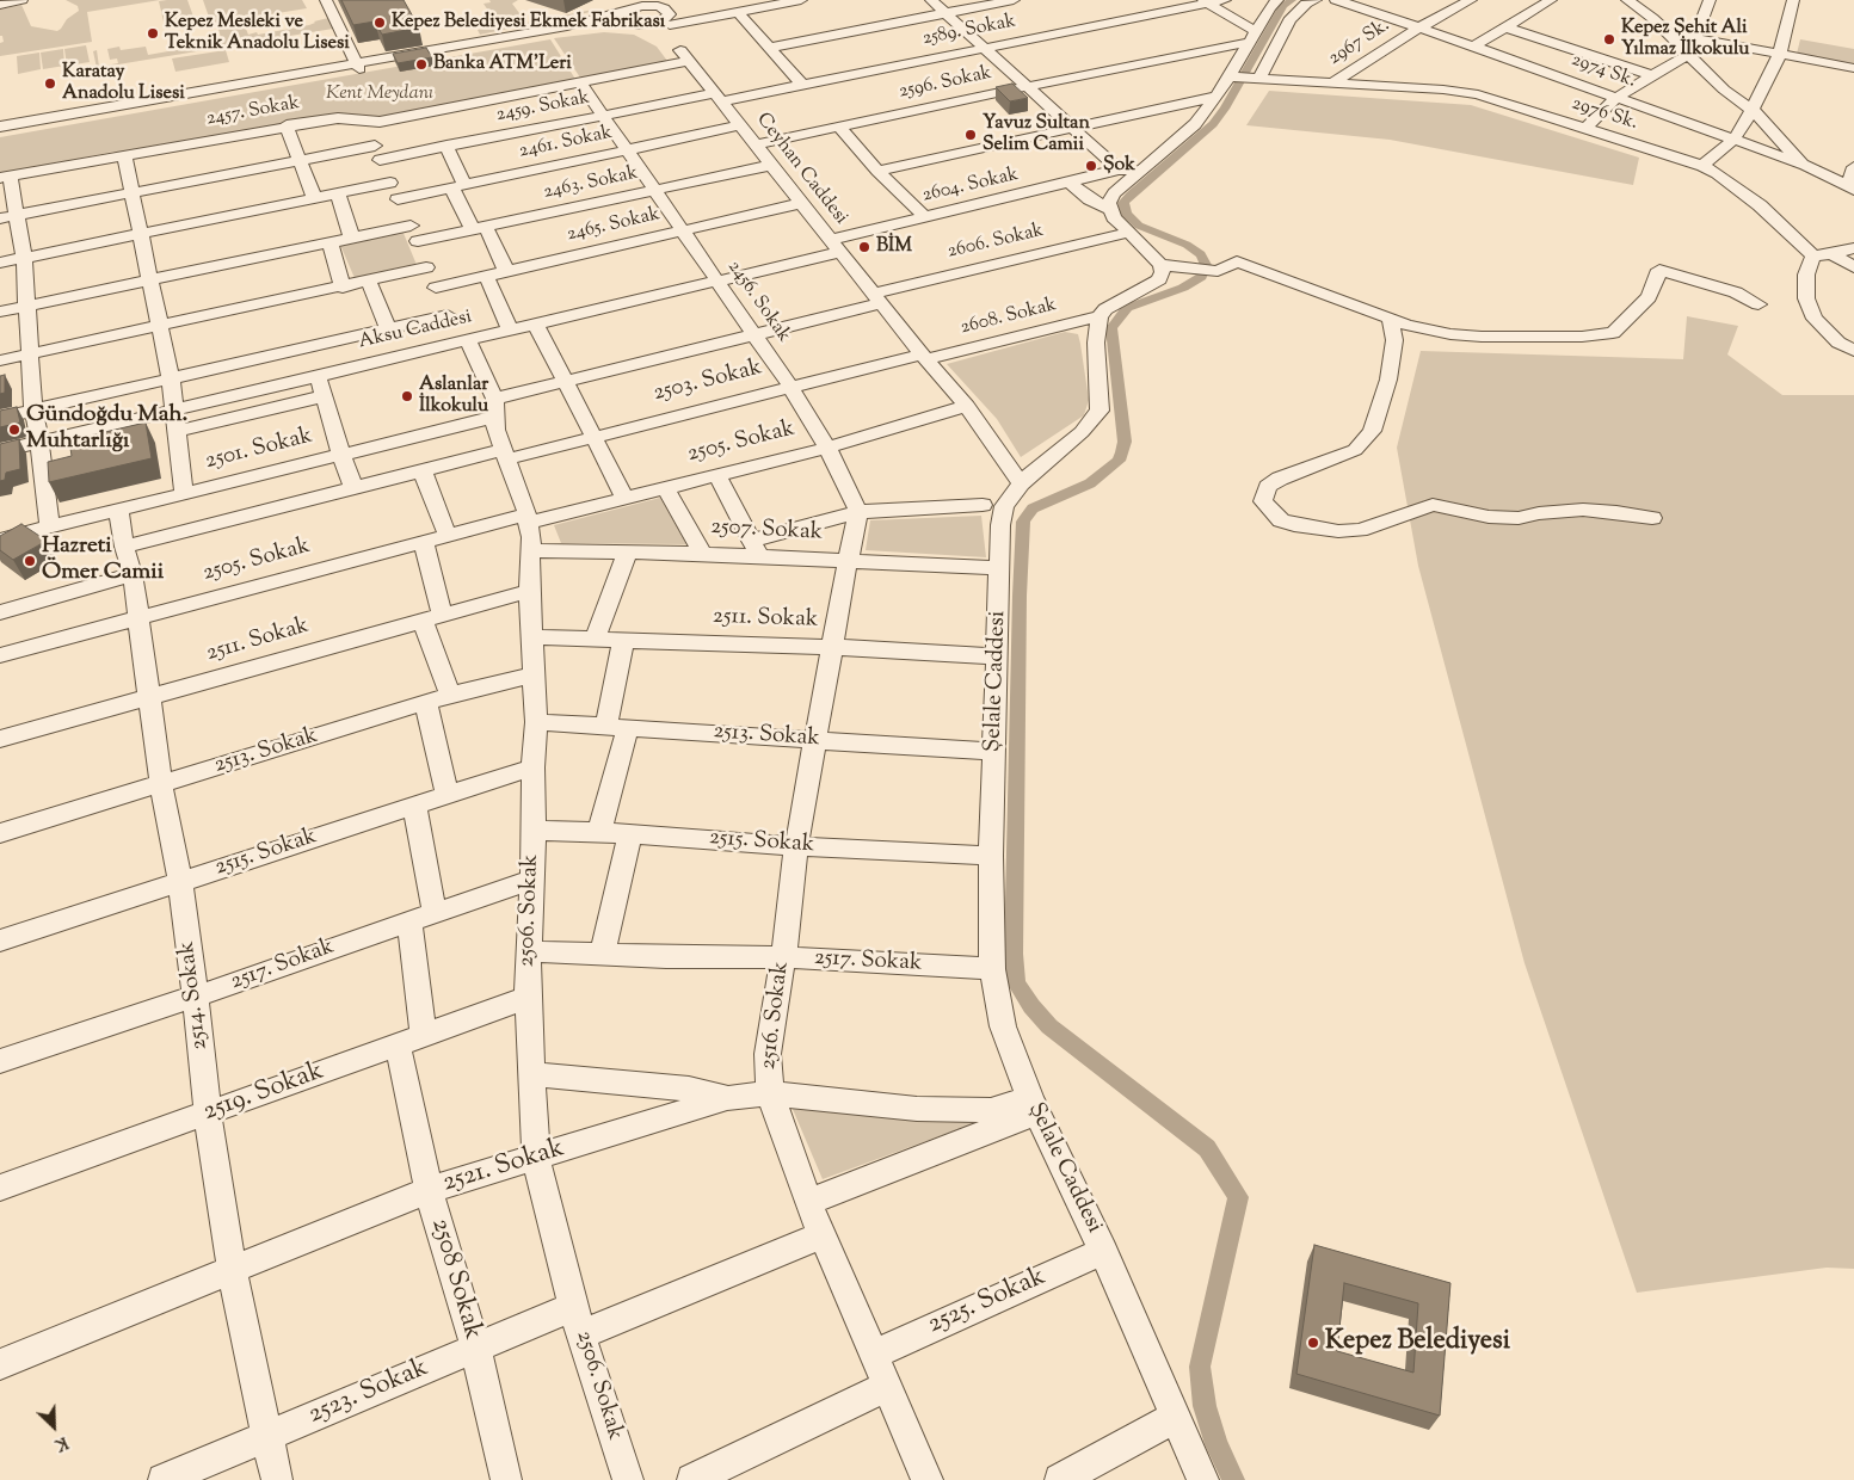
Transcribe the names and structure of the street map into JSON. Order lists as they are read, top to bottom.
{
  "streets": {
    "street": [
      "2589. Sokak",
      "2967 Sk.",
      "2974 Sk.",
      "2596. Sokak",
      "2459. Sokak",
      "2457. Sokak",
      "2976 Sk.",
      "2461. Sokak",
      "Ceyhan Caddesi",
      "2463. Sokak",
      "2604. Sokak",
      "2465. Sokak",
      "2606. Sokak",
      "2456. Sokak",
      "2608. Sokak",
      "Aksu Caddesi",
      "2503. Sokak",
      "2505. Sokak",
      "2501. Sokak",
      "2507. Sokak",
      "2511. Sokak",
      "Şelale Caddesi",
      "2513. Sokak",
      "2515. Sokak",
      "2506. Sokak",
      "2517. Sokak",
      "2514. Sokak",
      "2516. Sokak",
      "2519. Sokak",
      "2521. Sokak",
      "2508 Sokak",
      "2525. Sokak",
      "2523. Sokak"
    ]
  },
  "crossings": [
    ["2589. Sokak", "2459. Sokak"],
    ["2589. Sokak", "Ceyhan Caddesi"],
    ["2967 Sk.", "2974 Sk."],
    ["2967 Sk.", "2976 Sk."],
    ["2596. Sokak", "Ceyhan Caddesi"],
    ["2459. Sokak", "Ceyhan Caddesi"],
    ["2459. Sokak", "2456. Sokak"],
    ["2459. Sokak", "2506. Sokak"],
    ["2457. Sokak", "Ceyhan Caddesi"],
    ["2457. Sokak", "2456. Sokak"],
    ["2457. Sokak", "2506. Sokak"],
    ["2461. Sokak", "Ceyhan Caddesi"],
    ["2461. Sokak", "2456. Sokak"],
    ["2461. Sokak", "2506. Sokak"],
    ["Ceyhan Caddesi", "2463. Sokak"],
    ["Ceyhan Caddesi", "2604. Sokak"],
    ["Ceyhan Caddesi", "2465. Sokak"],
    ["Ceyhan Caddesi", "2606. Sokak"],
    ["Ceyhan Caddesi", "2608. Sokak"],
    ["Ceyhan Caddesi", "Aksu Caddesi"],
    ["Ceyhan Caddesi", "2503. Sokak"],
    ["Ceyhan Caddesi", "2505. Sokak"],
    ["Ceyhan Caddesi", "Şelale Caddesi"],
    ["2463. Sokak", "2456. Sokak"],
    ["2463. Sokak", "2506. Sokak"],
    ["2604. Sokak", "Aksu Caddesi"],
    ["2465. Sokak", "2456. Sokak"],
    ["2465. Sokak", "2506. Sokak"],
    ["2606. Sokak", "2456. Sokak"],
    ["2606. Sokak", "2501. Sokak"],
    ["2456. Sokak", "Aksu Caddesi"],
    ["2456. Sokak", "2503. Sokak"],
    ["2456. Sokak", "2505. Sokak"],
    ["2456. Sokak", "2501. Sokak"],
    ["2608. Sokak", "2503. Sokak"],
    ["2608. Sokak", "Şelale Caddesi"],
    ["Aksu Caddesi", "2506. Sokak"],
    ["2503. Sokak", "2506. Sokak"],
    ["2503. Sokak", "2514. Sokak"],
    ["2505. Sokak", "2506. Sokak"],
    ["2505. Sokak", "2514. Sokak"],
    ["2501. Sokak", "2506. Sokak"],
    ["2501. Sokak", "2514. Sokak"],
    ["2507. Sokak", "Şelale Caddesi"],
    ["2507. Sokak", "2506. Sokak"],
    ["2507. Sokak", "2516. Sokak"],
    ["2511. Sokak", "Şelale Caddesi"],
    ["2511. Sokak", "2506. Sokak"],
    ["2511. Sokak", "2514. Sokak"],
    ["2511. Sokak", "2516. Sokak"],
    ["Şelale Caddesi", "2513. Sokak"],
    ["Şelale Caddesi", "2515. Sokak"],
    ["Şelale Caddesi", "2517. Sokak"],
    ["Şelale Caddesi", "2521. Sokak"],
    ["Şelale Caddesi", "2525. Sokak"],
    ["2513. Sokak", "2506. Sokak"],
    ["2513. Sokak", "2514. Sokak"],
    ["2513. Sokak", "2516. Sokak"],
    ["2515. Sokak", "2506. Sokak"],
    ["2515. Sokak", "2514. Sokak"],
    ["2515. Sokak", "2516. Sokak"],
    ["2506. Sokak", "2517. Sokak"],
    ["2506. Sokak", "2519. Sokak"],
    ["2506. Sokak", "2521. Sokak"],
    ["2506. Sokak", "2523. Sokak"],
    ["2517. Sokak", "2514. Sokak"],
    ["2517. Sokak", "2516. Sokak"],
    ["2517. Sokak", "2508 Sokak"],
    ["2514. Sokak", "2519. Sokak"],
    ["2514. Sokak", "2521. Sokak"],
    ["2514. Sokak", "2523. Sokak"],
    ["2516. Sokak", "2521. Sokak"],
    ["2516. Sokak", "2525. Sokak"],
    ["2516. Sokak", "2523. Sokak"],
    ["2519. Sokak", "2508 Sokak"],
    ["2521. Sokak", "2508 Sokak"],
    ["2508 Sokak", "2523. Sokak"]
  ],
  "parks": ["Kent Meydanı"],
  "places": [
    "Kepez Belediyesi Ekmek Fabrikası",
    "Kepez Mesleki ve Teknik Anadolu Lisesi",
    "Kepez Şehit Ali Yılmaz İlkokulu",
    "Banka ATM'Leri",
    "Karatay Anadolu Lisesi",
    "Yavuz Sultan Selim Camii",
    "Şok",
    "BİM",
    "Aslanlar İlkokulu",
    "Gündoğdu Mah. Muhtarlığı",
    "Hazreti Ömer Camii",
    "Kepez Belediyesi"
  ],
  "north": "bottom right"
}
